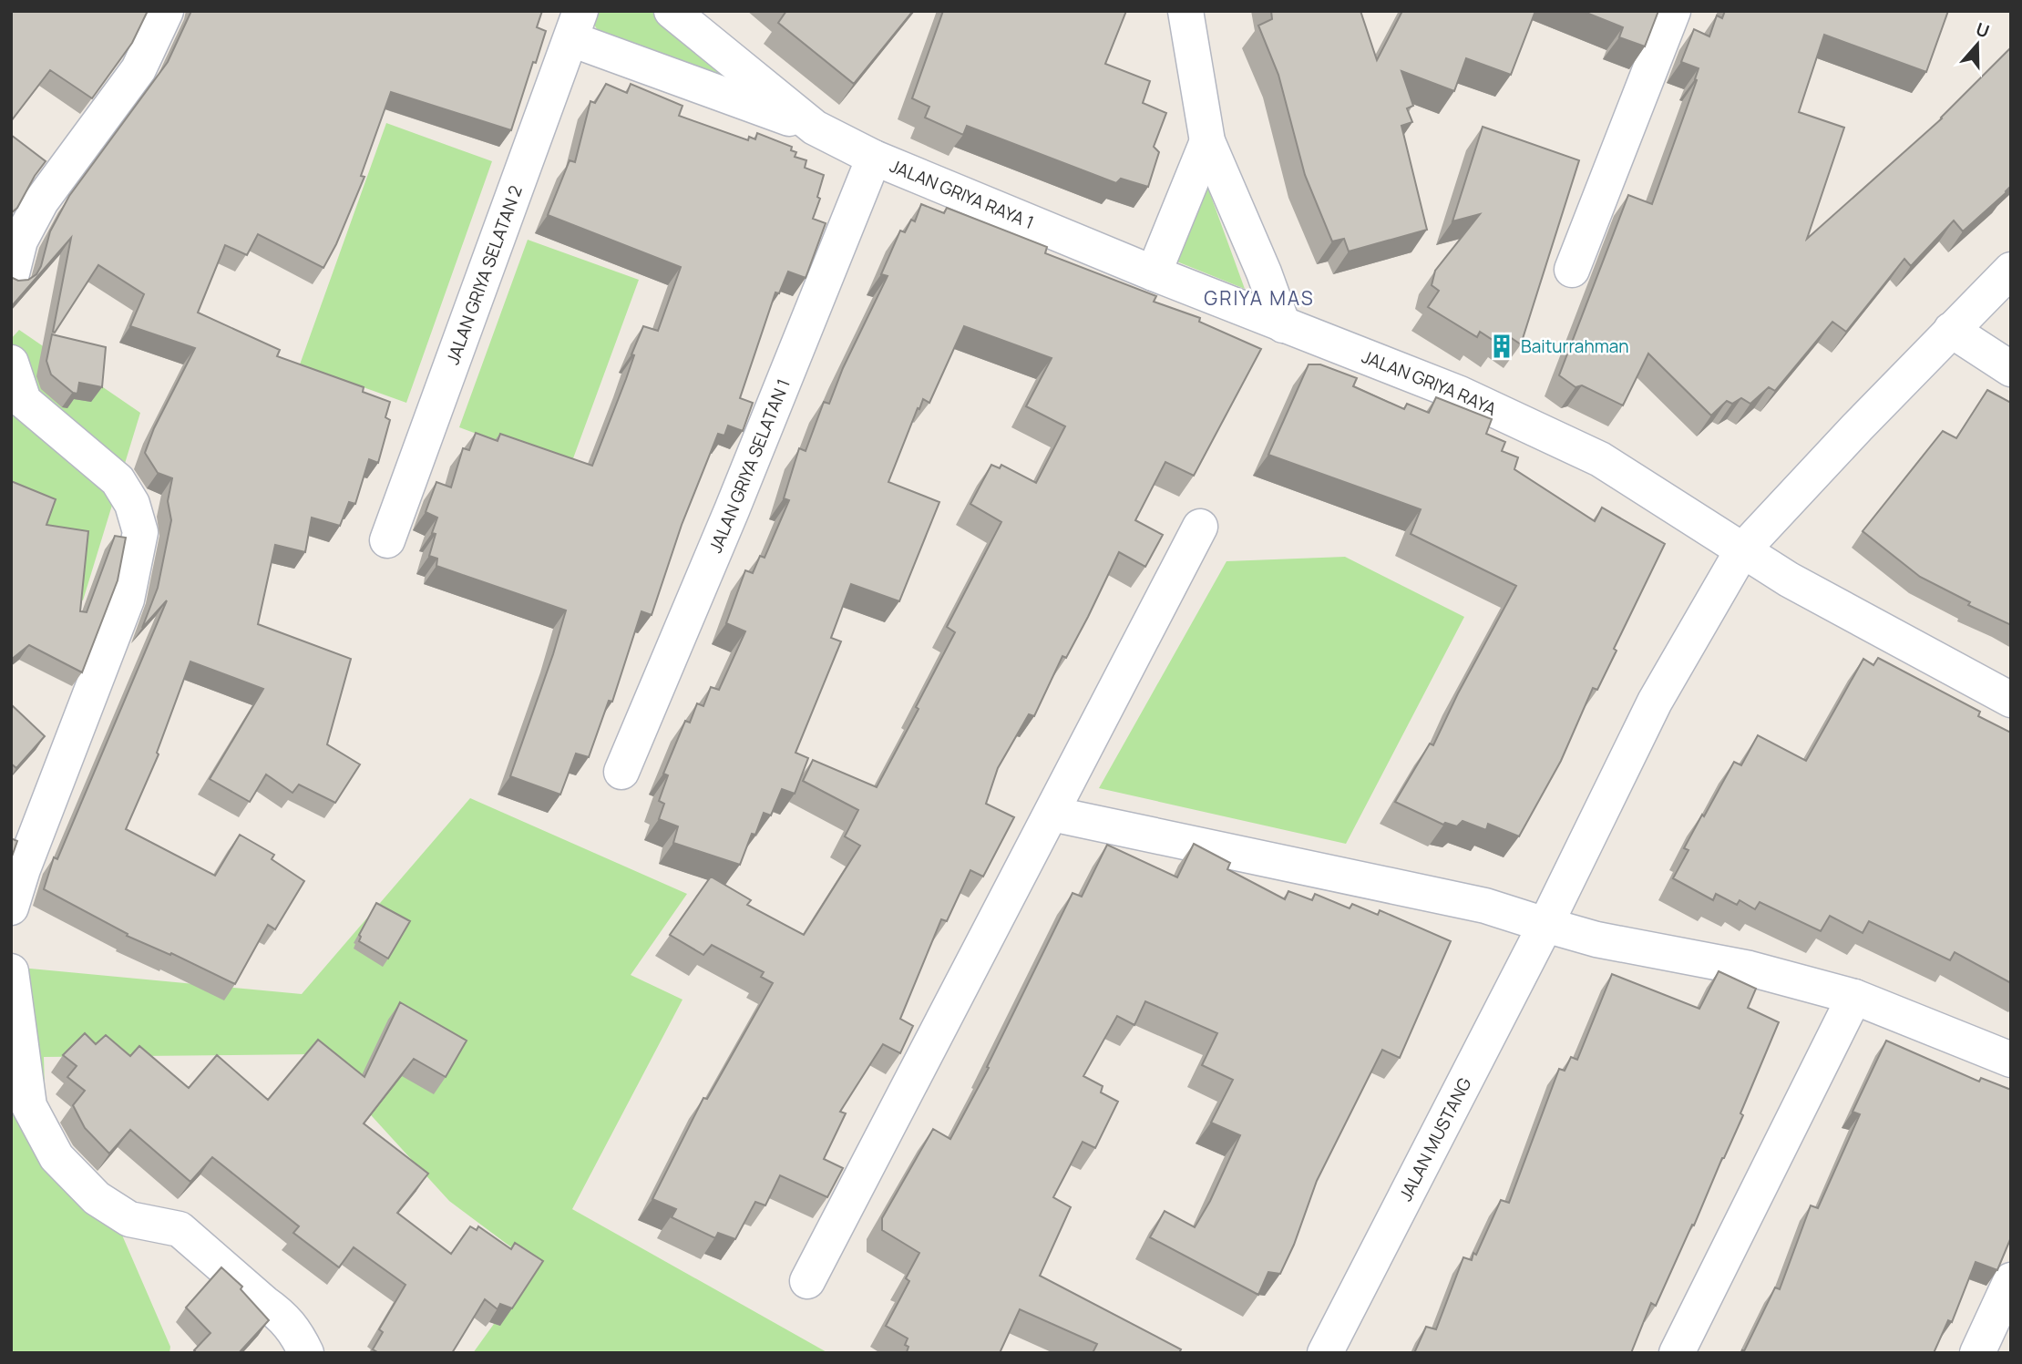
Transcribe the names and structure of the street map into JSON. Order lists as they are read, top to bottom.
{
  "streets": {
    "street": [
      "JALAN GRIYA RAYA 1",
      "JALAN GRIYA SELATAN 2",
      "JALAN GRIYA RAYA",
      "JALAN GRIYA SELATAN 1",
      "JALAN MUSTANG"
    ]
  },
  "crossings": [
    ["JALAN GRIYA RAYA 1", "JALAN GRIYA RAYA"],
    ["JALAN GRIYA RAYA 1", "JALAN GRIYA SELATAN 1"],
    ["JALAN GRIYA RAYA", "JALAN MUSTANG"]
  ],
  "districts": ["GRIYA MAS"],
  "places": {
    "building": ["Baiturrahman"]
  },
  "north": "top"
}
